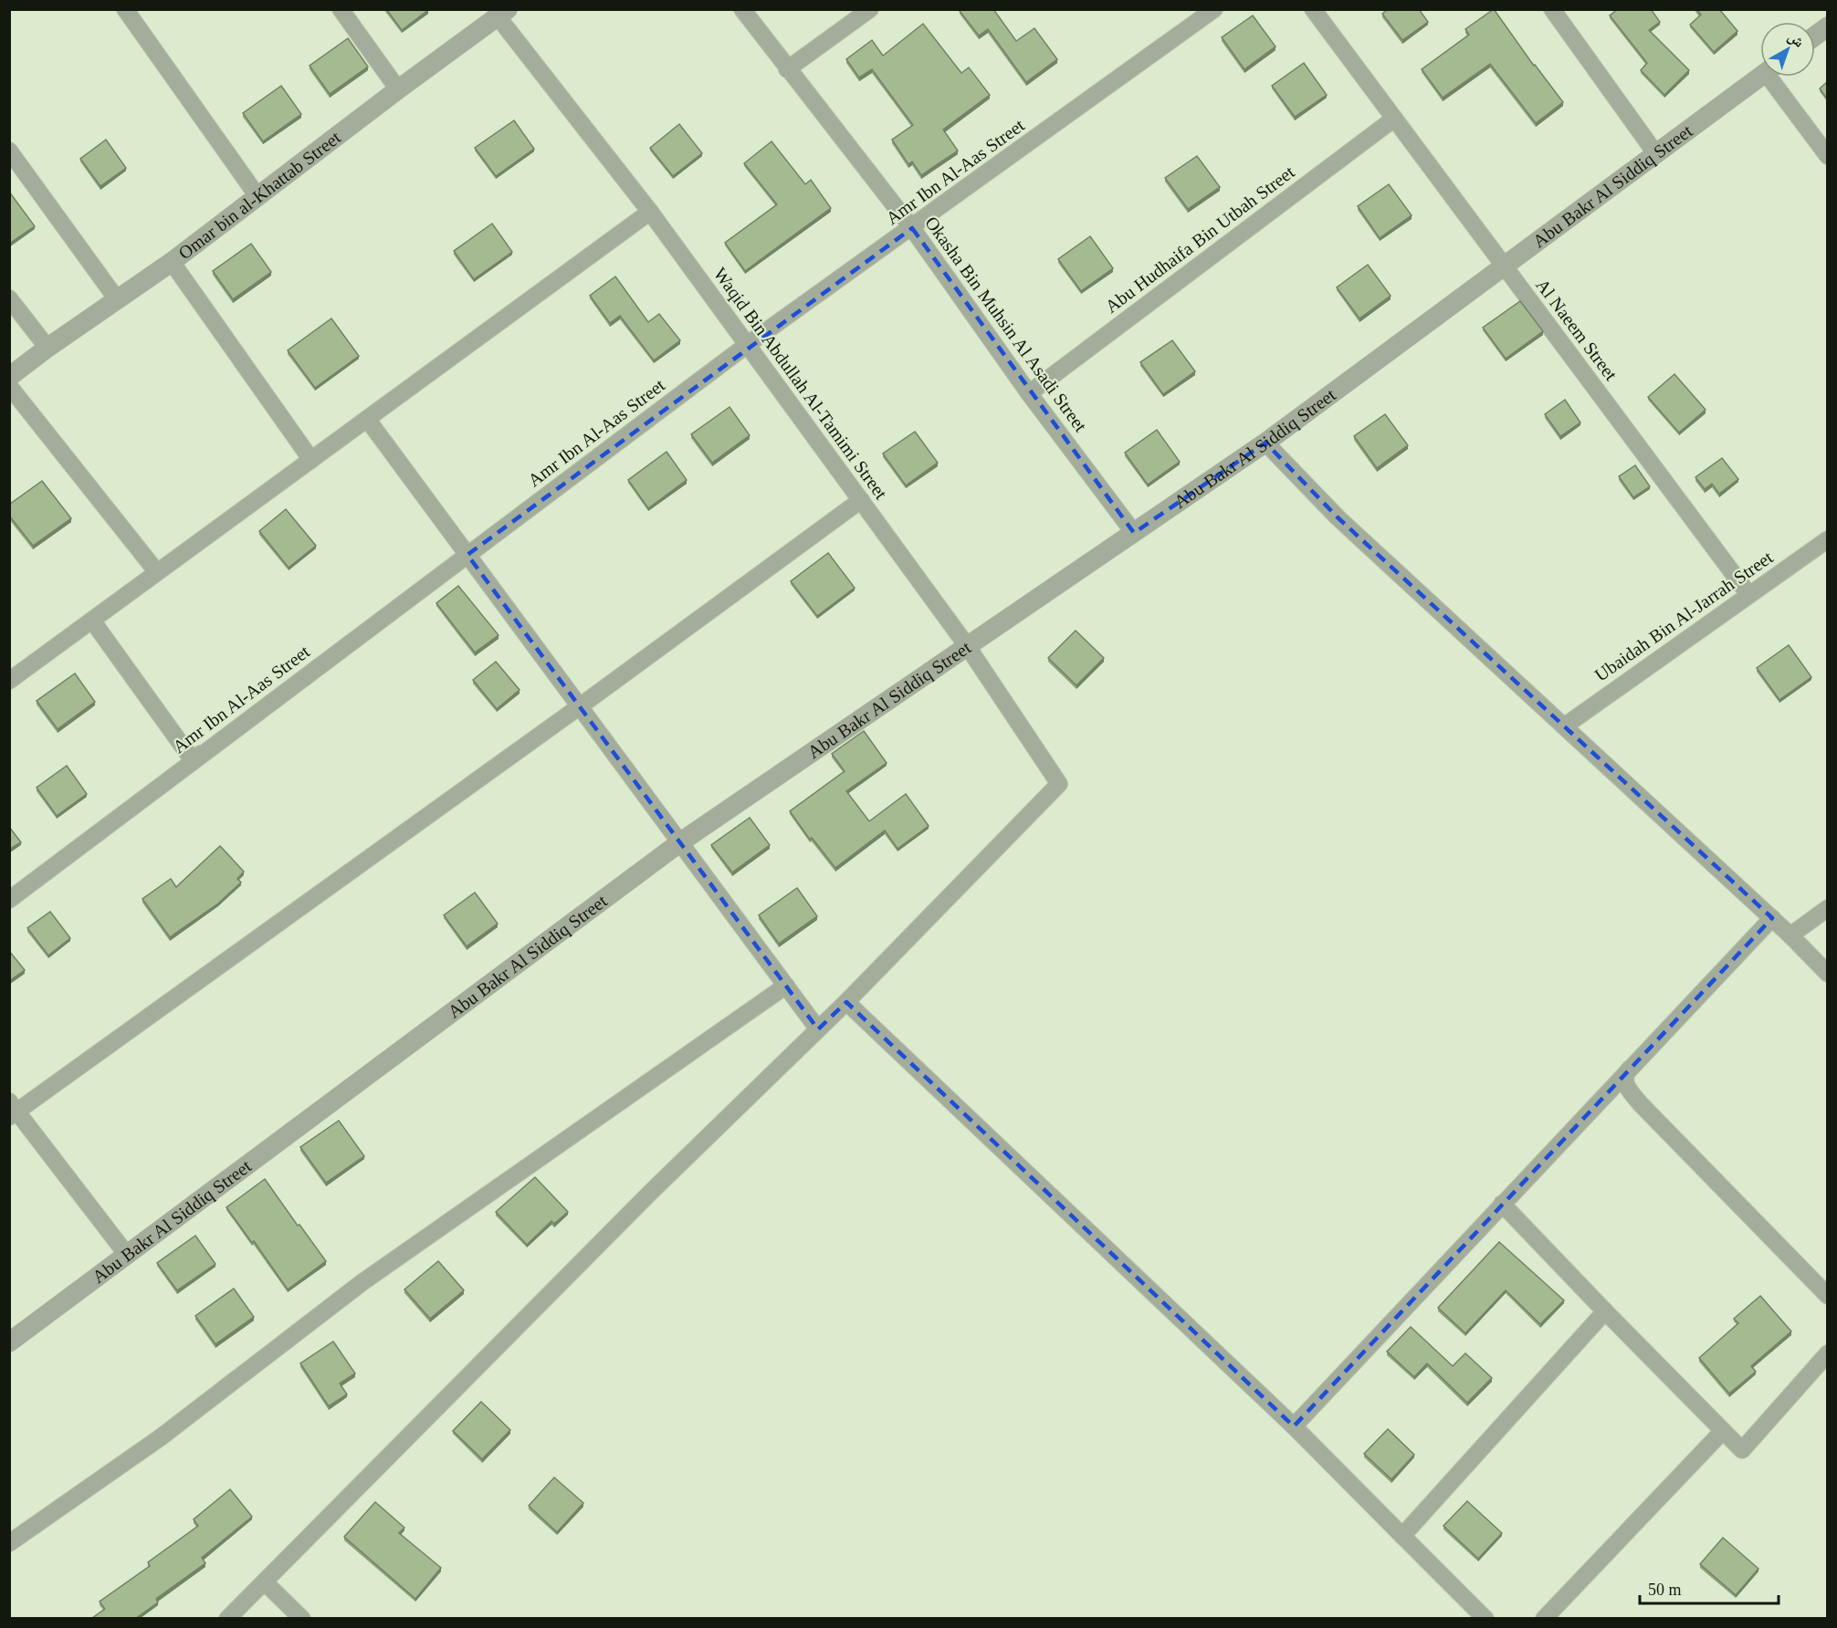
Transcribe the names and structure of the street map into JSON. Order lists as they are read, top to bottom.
{
  "streets": {
    "street": [
      "Amr Ibn Al-Aas Street",
      "Abu Bakr Al Siddiq Street",
      "Omar bin al-Khattab Street",
      "Abu Hudhaifa Bin Utbah Street",
      "Okasha Bin Muhsin Al Asadi Street",
      "Al Naeem Street",
      "Waqid Bin Abdullah Al-Tamimi Street",
      "Ubaidah Bin Al-Jarrah Street"
    ]
  },
  "crossings": [
    ["Amr Ibn Al-Aas Street", "Okasha Bin Muhsin Al Asadi Street"],
    ["Amr Ibn Al-Aas Street", "Waqid Bin Abdullah Al-Tamimi Street"],
    ["Abu Bakr Al Siddiq Street", "Okasha Bin Muhsin Al Asadi Street"],
    ["Abu Bakr Al Siddiq Street", "Al Naeem Street"],
    ["Abu Bakr Al Siddiq Street", "Waqid Bin Abdullah Al-Tamimi Street"],
    ["Omar bin al-Khattab Street", "Waqid Bin Abdullah Al-Tamimi Street"],
    ["Abu Hudhaifa Bin Utbah Street", "Okasha Bin Muhsin Al Asadi Street"],
    ["Abu Hudhaifa Bin Utbah Street", "Al Naeem Street"],
    ["Al Naeem Street", "Ubaidah Bin Al-Jarrah Street"]
  ],
  "scale_bar": "50 m",
  "north": "top right"
}
